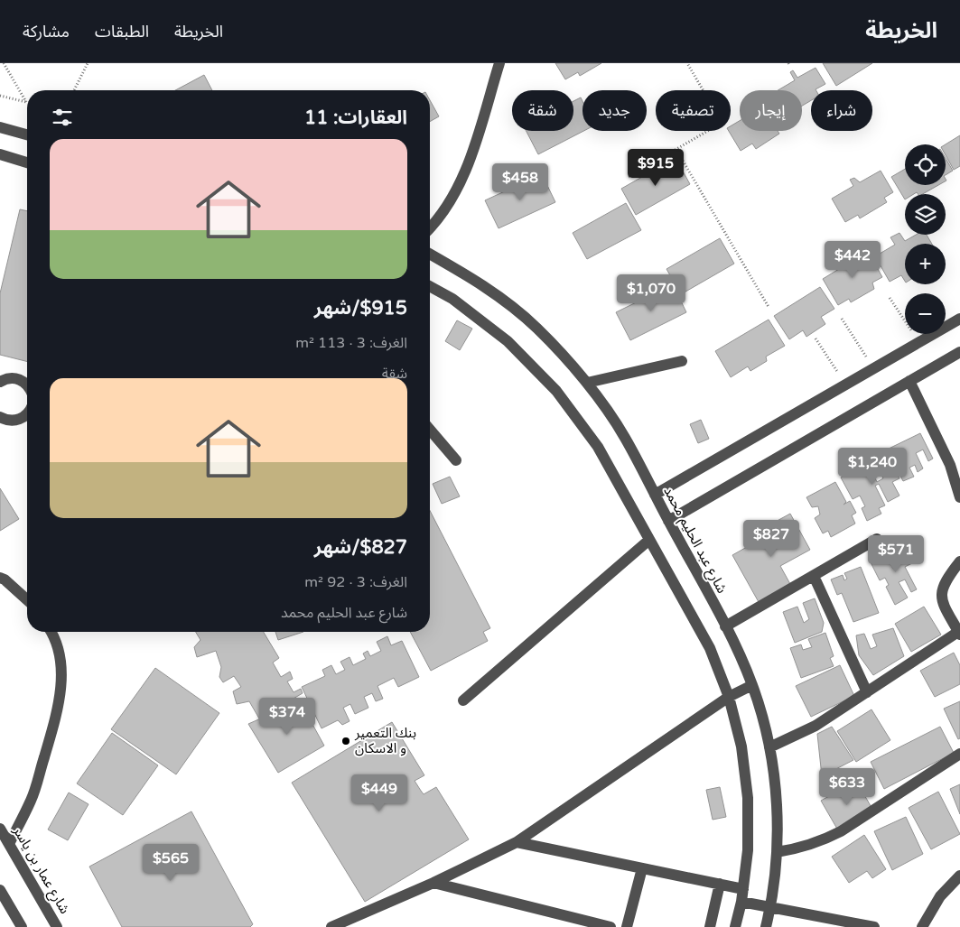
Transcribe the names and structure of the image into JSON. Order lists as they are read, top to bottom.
{
  "streets": {
    "street": ["شارع عبد الحليم محمد", "شارع عمار بن ياسر"]
  },
  "places": ["بنك التعمير و الاسكان"],
  "page": {
    "header": "الخريطة",
    "nav": ["الخريطة", "الطبقات", "مشاركة"],
    "chip": [
      "شراء",
      "إيجار",
      "تصفية",
      "جديد",
      "شقة"
    ],
    "heading": "العقارات: 11",
    "map_buttons": ["+", "−"],
    "list": [
      {
        "name": "$915/شهر",
        "note": "الغرف: 3 · 113 m² · شقة"
      },
      {
        "name": "$827/شهر",
        "note": "الغرف: 3 · 92 m² · شارع عبد الحليم محمد"
      }
    ],
    "price": [
      "$915",
      "$458",
      "$442",
      "$1,070",
      "$1,240",
      "$827",
      "$571",
      "$374",
      "$633",
      "$449",
      "$565"
    ]
  }
}
